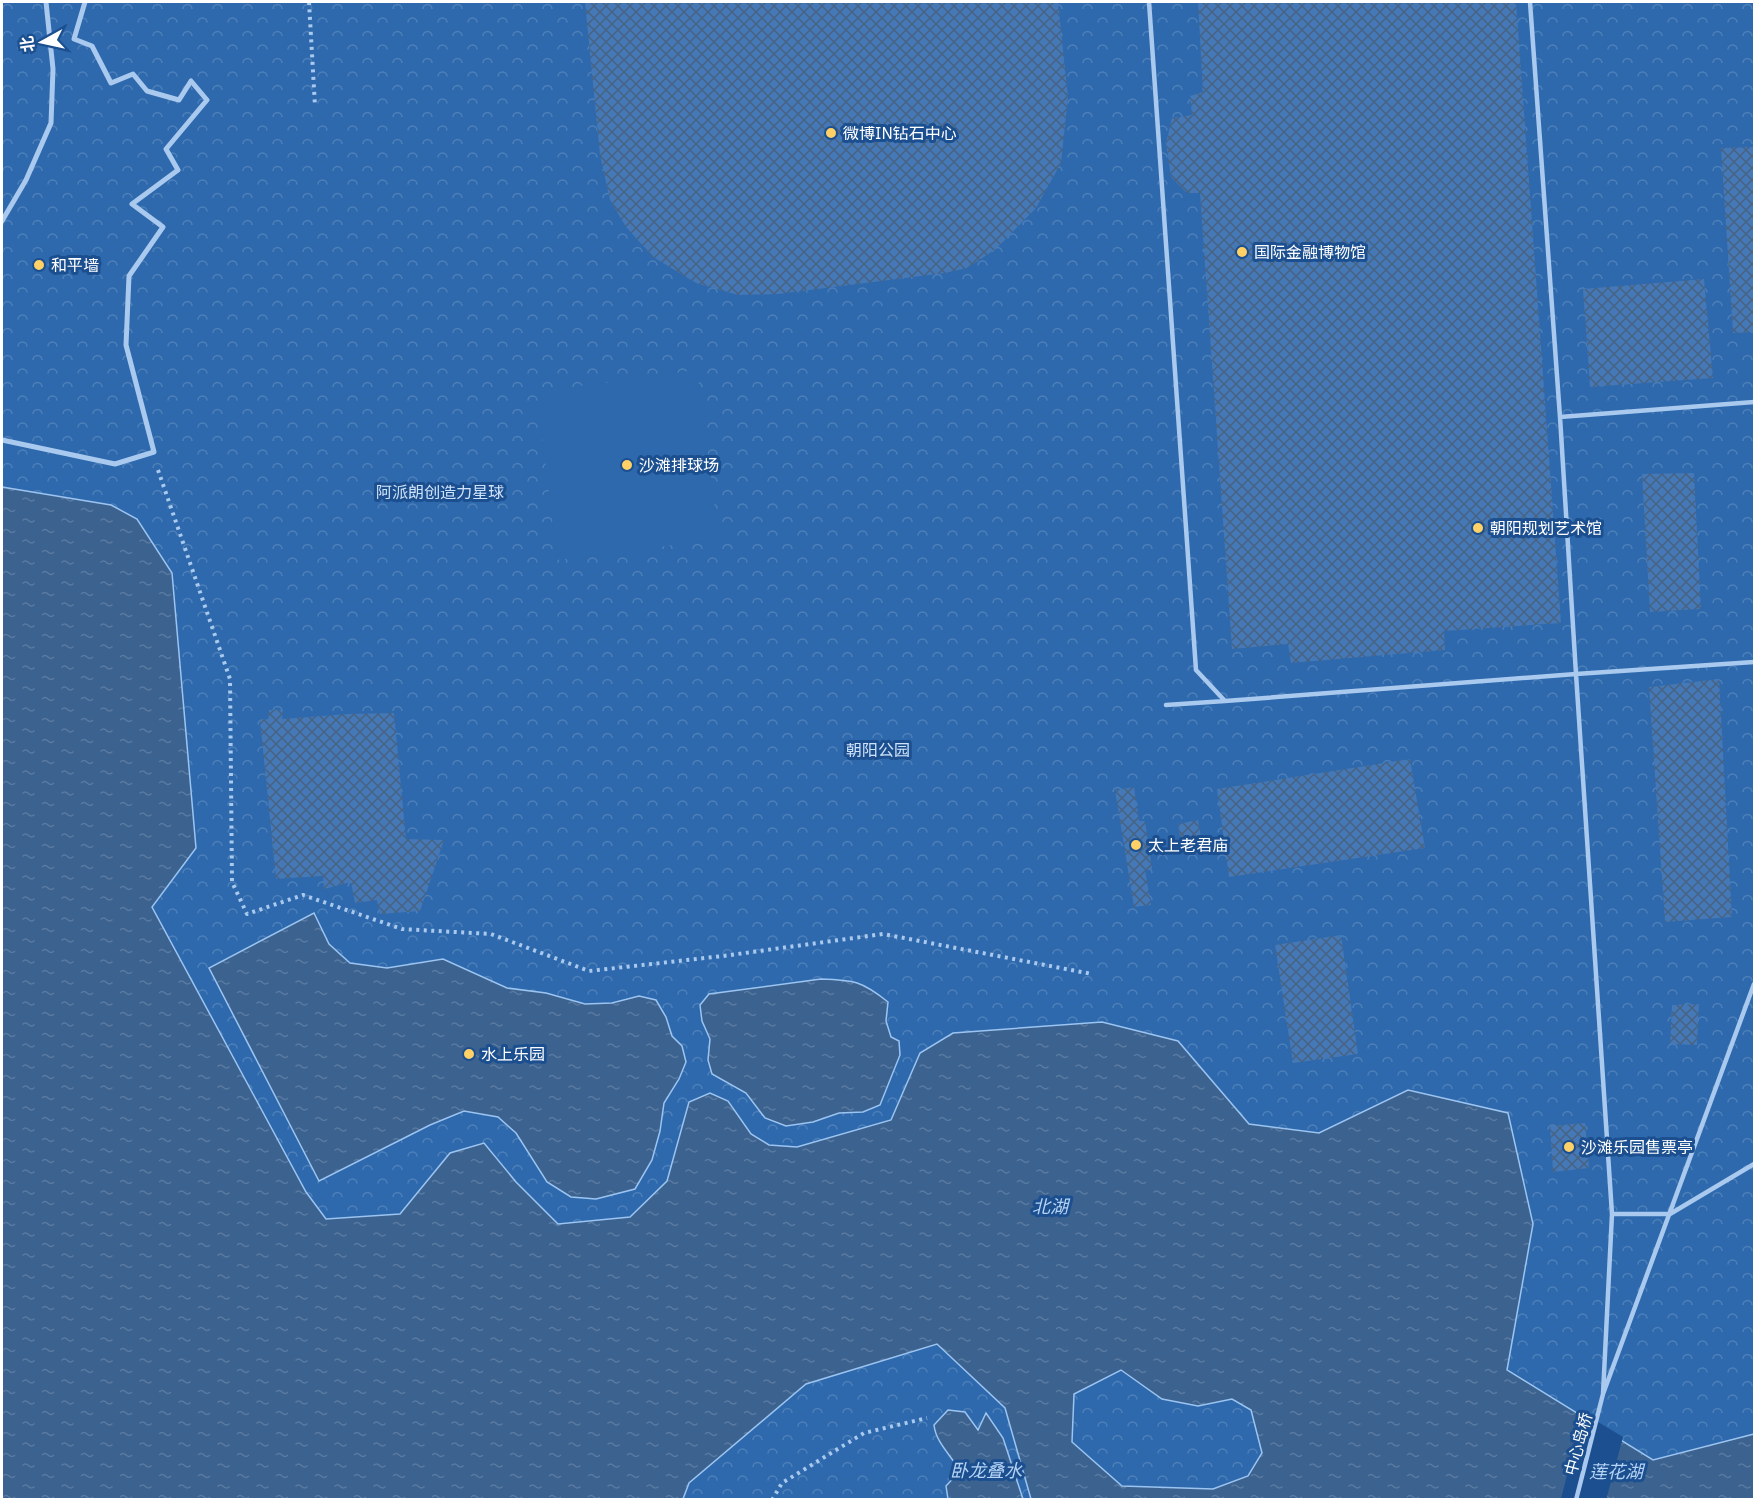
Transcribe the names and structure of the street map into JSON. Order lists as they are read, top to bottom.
{
  "streets": {
    "lane": ["中心岛桥"]
  },
  "water": ["北湖", "卧龙叠水", "莲花湖"],
  "parks": ["阿派朗创造力星球", "朝阳公园"],
  "places": [
    "微博IN钻石中心",
    "国际金融博物馆",
    "和平墙",
    "沙滩排球场",
    "朝阳规划艺术馆",
    "太上老君庙",
    "水上乐园",
    "沙滩乐园售票亭"
  ],
  "north": "left"
}
